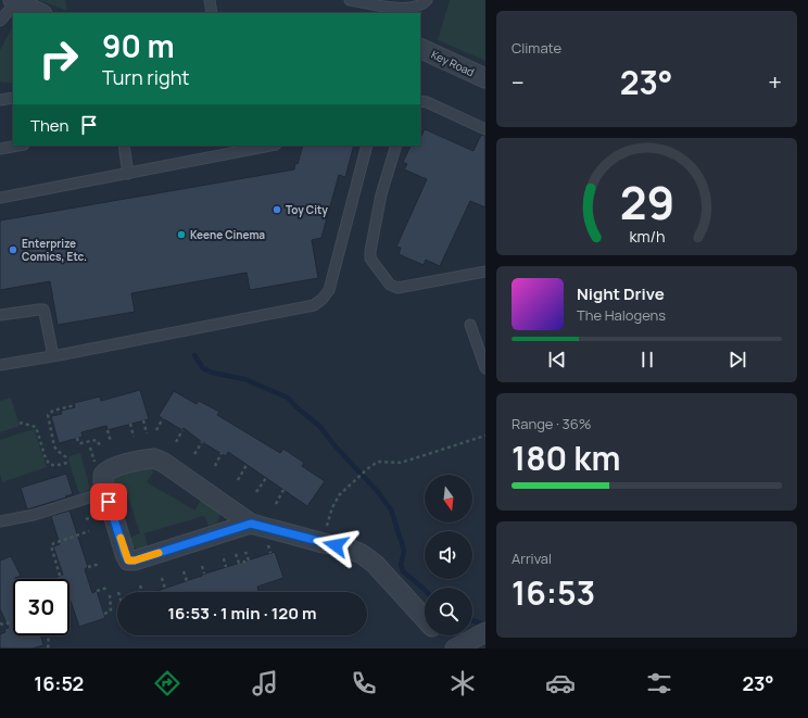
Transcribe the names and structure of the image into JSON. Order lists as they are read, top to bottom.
{
  "streets": {
    "street": ["Key Road"]
  },
  "places": ["Toy City", "Keene Cinema", "Enterprize Comics, Etc."],
  "north": "bottom",
  "page": {
    "tile": [
      "Climate",
      ["Range · 36%", "180 km"],
      ["Arrival", "16:53"]
    ],
    "turn": ["90 m", "Turn right"],
    "heat": ["−", "23°", "+"],
    "then": "Then",
    "song": ["Night Drive", "The Halogens"],
    "limit": "30",
    "trip": "16:53 · 1 min · 120 m",
    "tabs": ["16:52", "23°"],
    "gauge": ["29", "km/h"]
  }
}
